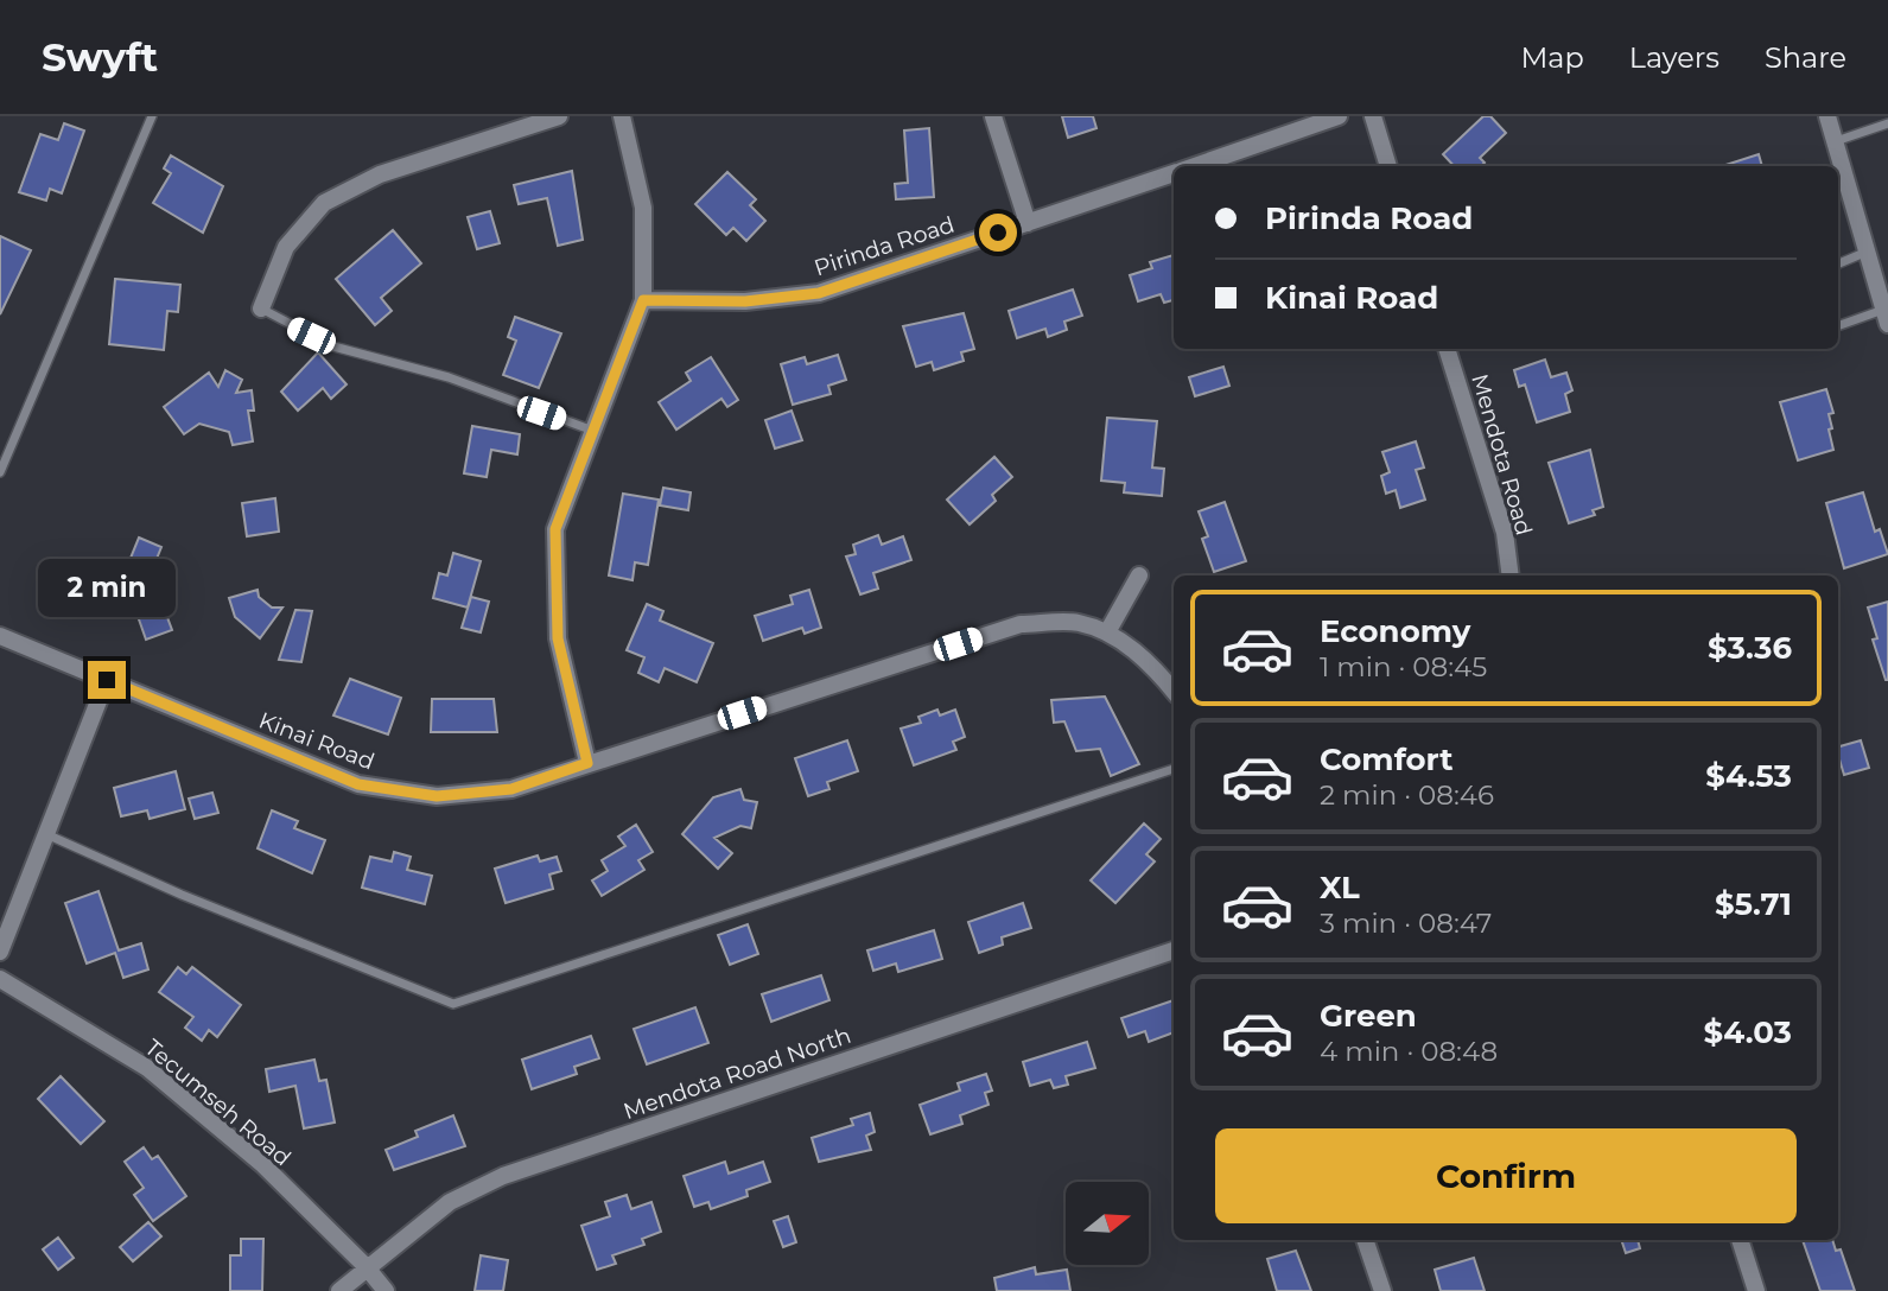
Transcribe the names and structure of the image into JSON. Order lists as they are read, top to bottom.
{
  "streets": {
    "street": [
      "Pirinda Road",
      "Mendota Road",
      "Kinai Road",
      "Mendota Road North",
      "Tecumseh Road"
    ]
  },
  "crossings": [
    ["Mendota Road North", "Tecumseh Road"]
  ],
  "north": "right",
  "page": {
    "header": "Swyft",
    "nav": ["Map", "Layers", "Share"],
    "banner": ["Pirinda Road", "Kinai Road"],
    "bubble": "2 min",
    "list": [
      {
        "name": "Economy",
        "note": "1 min · 08:45",
        "value": "$3.36"
      },
      {
        "name": "Comfort",
        "note": "2 min · 08:46",
        "value": "$4.53"
      },
      {
        "name": "XL",
        "note": "3 min · 08:47",
        "value": "$5.71"
      },
      {
        "name": "Green",
        "note": "4 min · 08:48",
        "value": "$4.03"
      }
    ],
    "buttons": "Confirm"
  }
}
